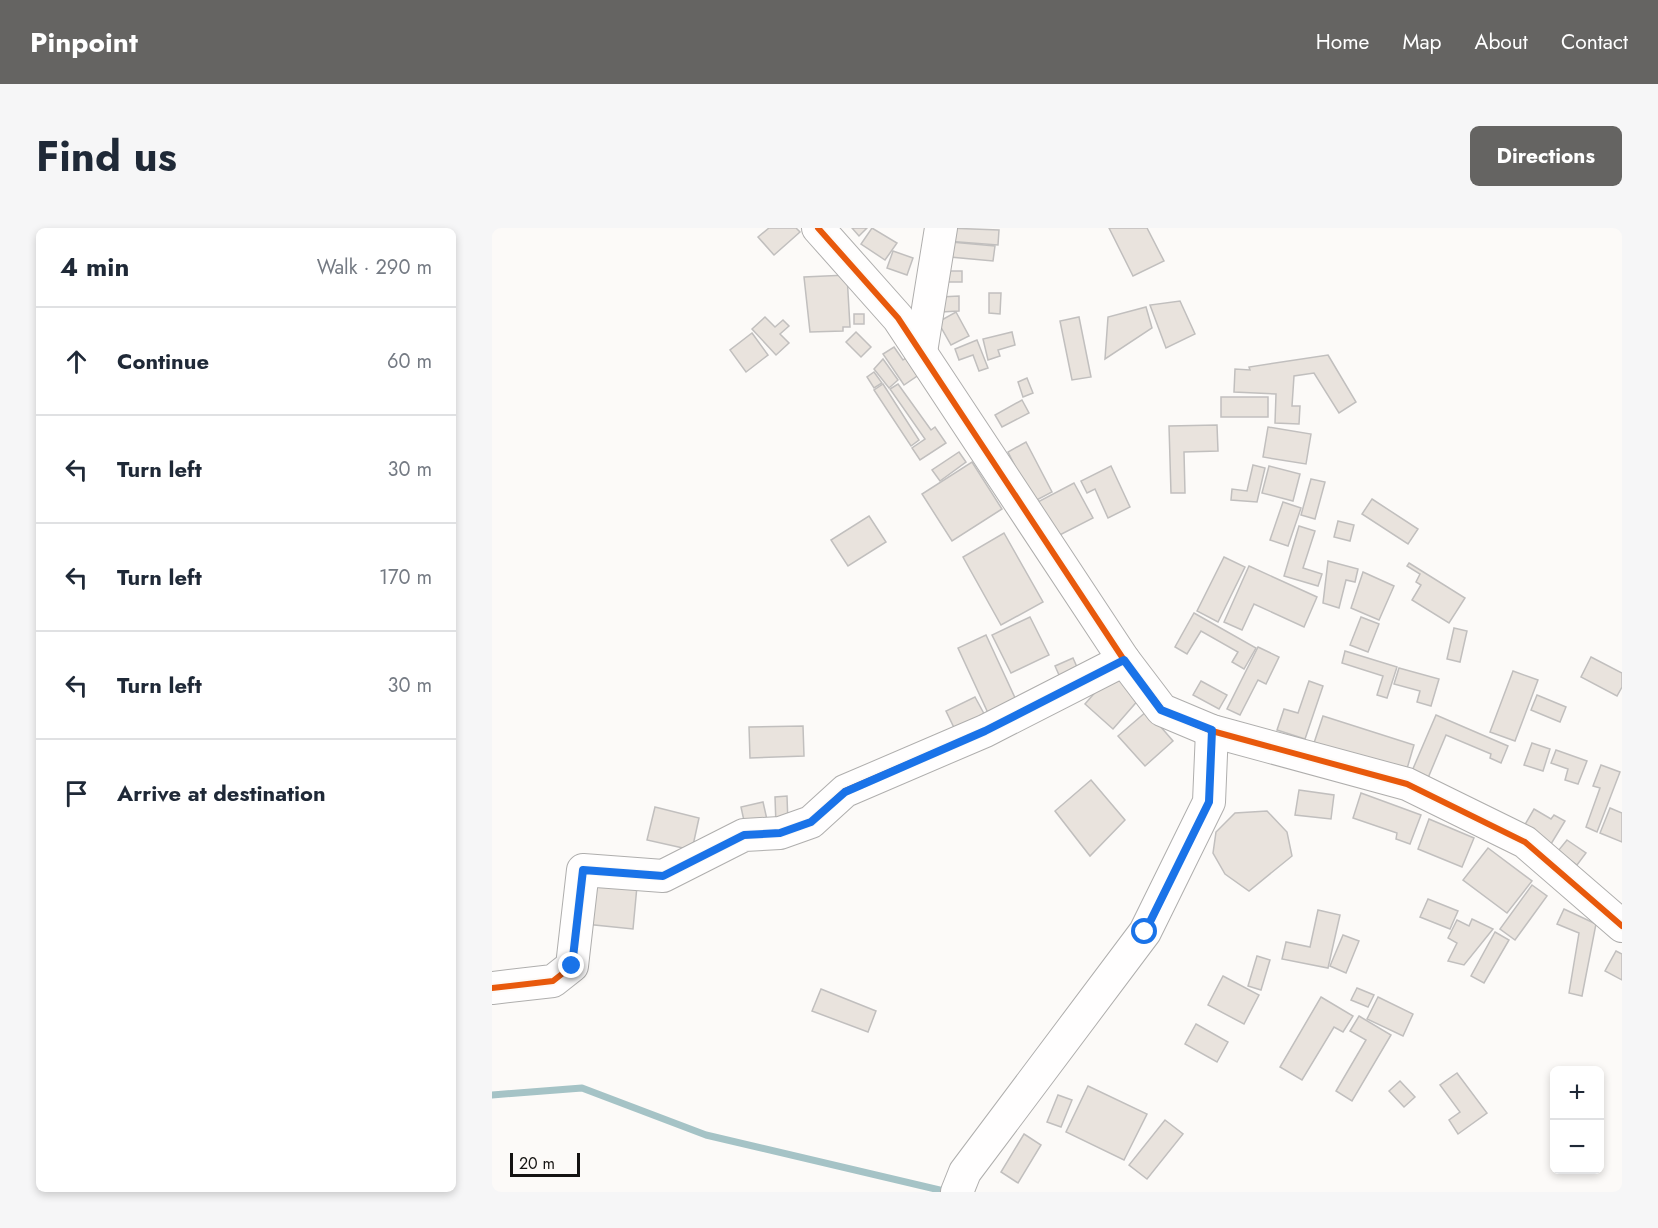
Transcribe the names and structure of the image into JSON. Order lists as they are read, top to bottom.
{
  "scale_bar": "20 m",
  "page": {
    "header": "Pinpoint",
    "nav": [
      "Home",
      "Map",
      "About",
      "Contact"
    ],
    "title": "Find us",
    "buttons": "Directions",
    "heading": ["4 min", "Walk · 290 m"],
    "list": [
      ["Continue", "60 m"],
      ["Turn left", "30 m"],
      ["Turn left", "170 m"],
      ["Turn left", "30 m"],
      "Arrive at destination"
    ],
    "map_buttons": ["+", "−"],
    "scale": "20 m"
  }
}
